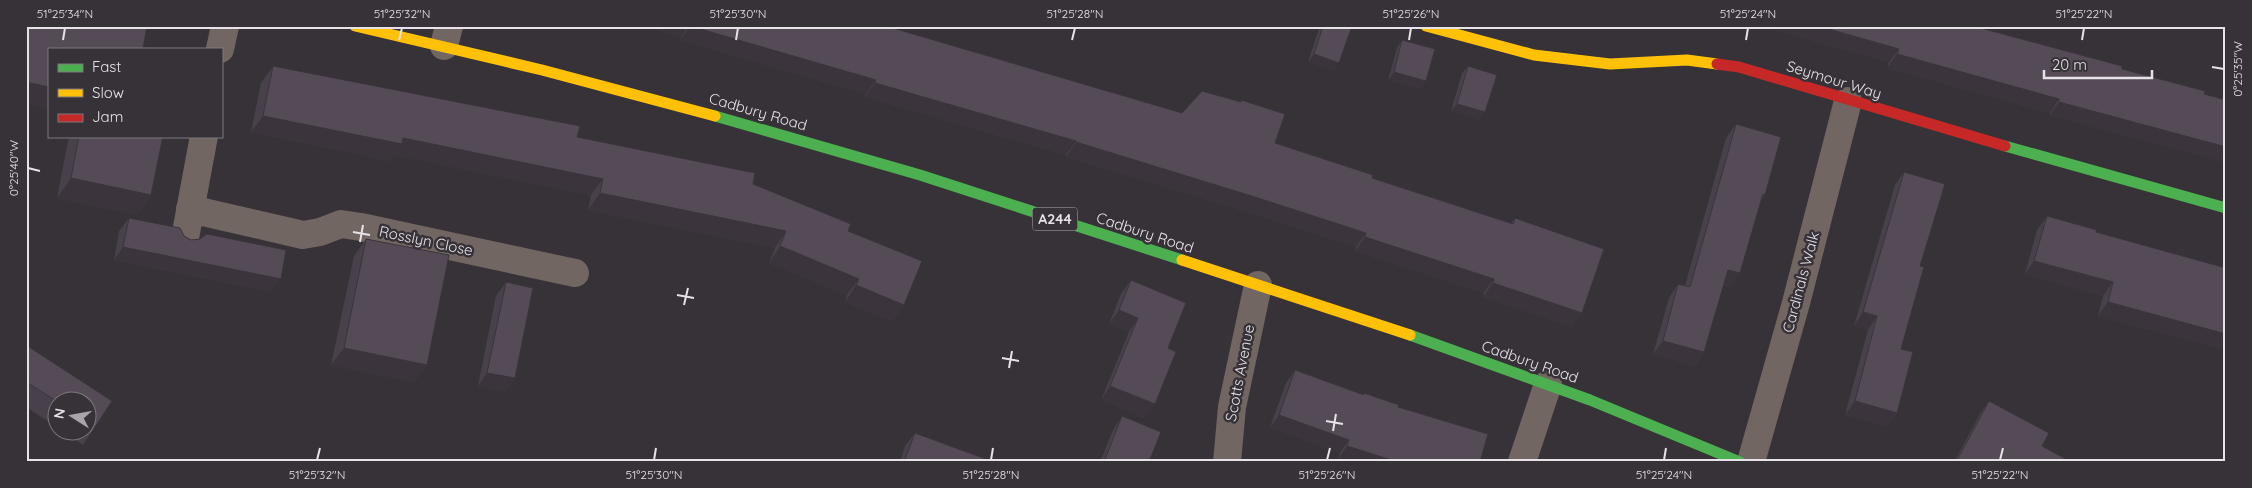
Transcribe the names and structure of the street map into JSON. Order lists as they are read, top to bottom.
{
  "streets": {
    "main road": ["Seymour Way", "Cadbury Road", "A244"],
    "street": ["Rosslyn Close", "Cardinals Walk", "Scotts Avenue"]
  },
  "crossings": [
    ["Seymour Way", "Cardinals Walk"],
    ["Cadbury Road", "Scotts Avenue"]
  ],
  "legend": ["Fast", "Slow", "Jam"],
  "scale_bar": "20 m",
  "north": "left",
  "coordinates": [
    "51°25'34\"N",
    "51°25'32\"N",
    "51°25'30\"N",
    "51°25'28\"N",
    "51°25'26\"N",
    "51°25'24\"N",
    "51°25'22\"N",
    "0°25'35\"W",
    "0°25'40\"W"
  ]
}
